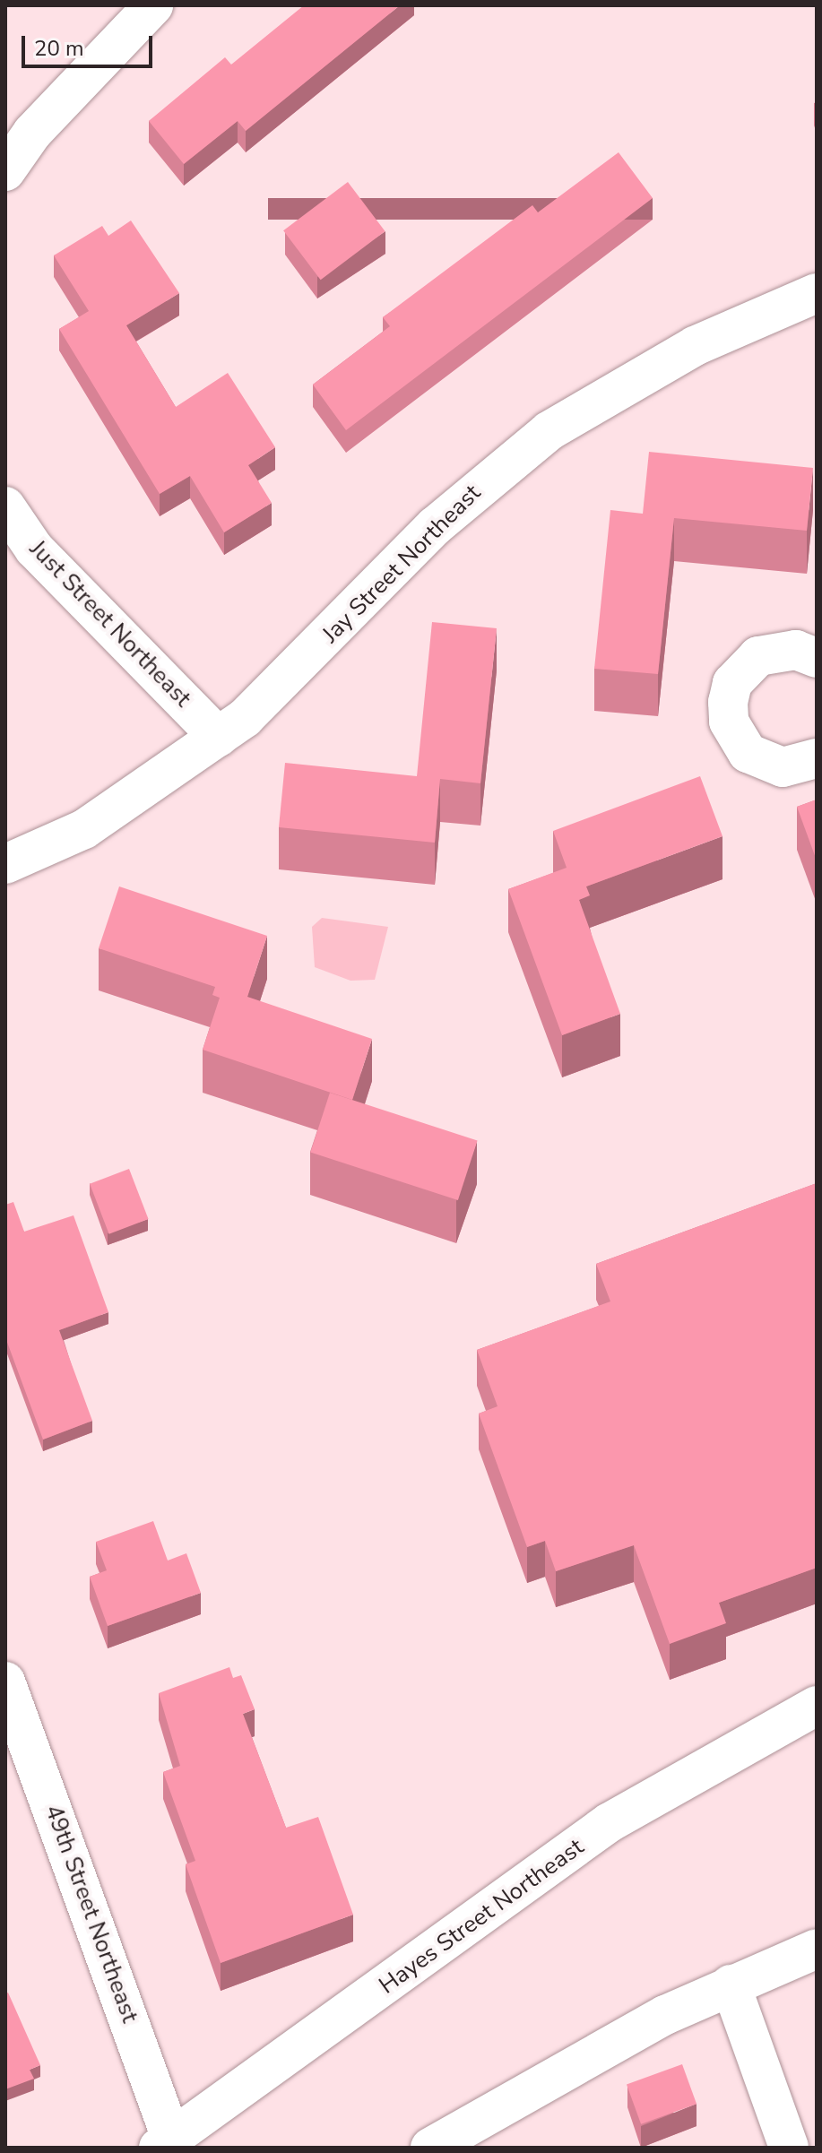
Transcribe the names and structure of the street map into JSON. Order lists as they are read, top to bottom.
{
  "streets": {
    "street": [
      "Jay Street Northeast",
      "Just Street Northeast",
      "49th Street Northeast",
      "Hayes Street Northeast"
    ]
  },
  "crossings": [
    ["Jay Street Northeast", "Just Street Northeast"],
    ["49th Street Northeast", "Hayes Street Northeast"]
  ],
  "scale_bar": "20 m"
}
